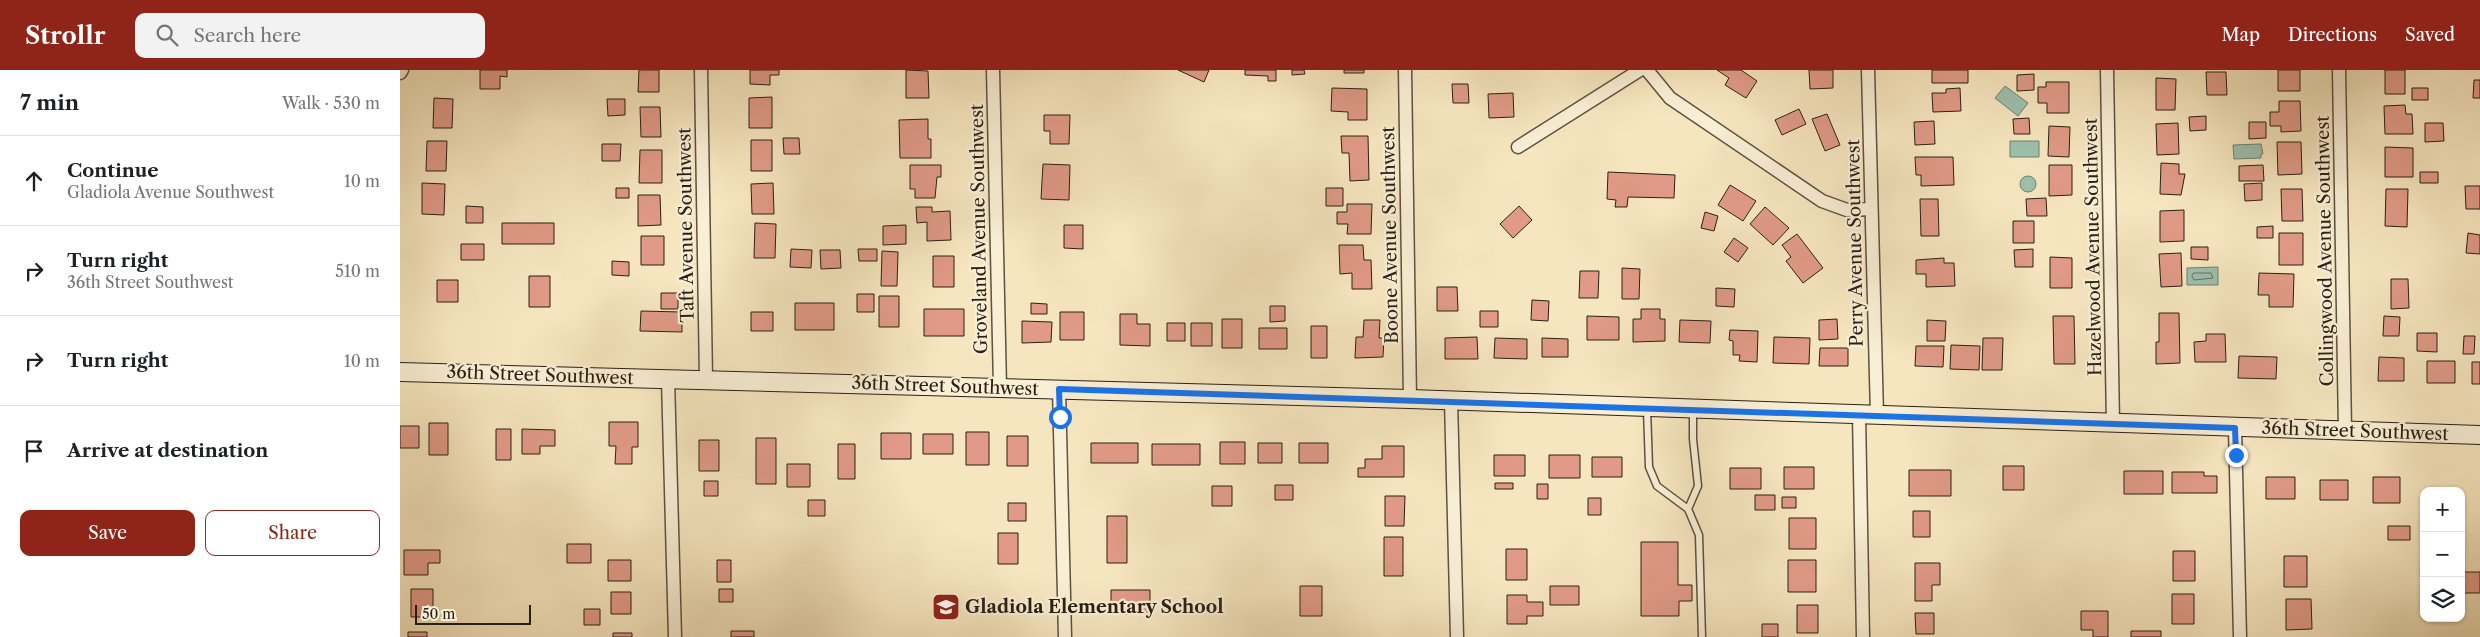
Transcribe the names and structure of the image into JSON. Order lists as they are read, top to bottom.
{
  "streets": {
    "street": [
      "Taft Avenue Southwest",
      "Groveland Avenue Southwest",
      "Boone Avenue Southwest",
      "Perry Avenue Southwest",
      "Hazelwood Avenue Southwest",
      "Collingwood Avenue Southwest",
      "36th Street Southwest"
    ]
  },
  "crossings": [
    ["Taft Avenue Southwest", "36th Street Southwest"],
    ["Groveland Avenue Southwest", "36th Street Southwest"],
    ["Boone Avenue Southwest", "36th Street Southwest"],
    ["Perry Avenue Southwest", "36th Street Southwest"],
    ["Hazelwood Avenue Southwest", "36th Street Southwest"],
    ["Collingwood Avenue Southwest", "36th Street Southwest"]
  ],
  "places": {
    "school or university": ["Gladiola Elementary School"]
  },
  "scale_bar": "50 m",
  "page": {
    "header": "Strollr",
    "search": "Search here",
    "nav": ["Map", "Directions", "Saved"],
    "heading": ["7 min", "Walk · 530 m"],
    "list": [
      ["Continue", "Gladiola Avenue Southwest", "10 m"],
      ["Turn right", "36th Street Southwest", "510 m"],
      ["Turn right", "10 m"],
      "Arrive at destination"
    ],
    "map_buttons": ["+", "−"],
    "buttons": ["Save", "Share"],
    "scale": "50 m"
  }
}
